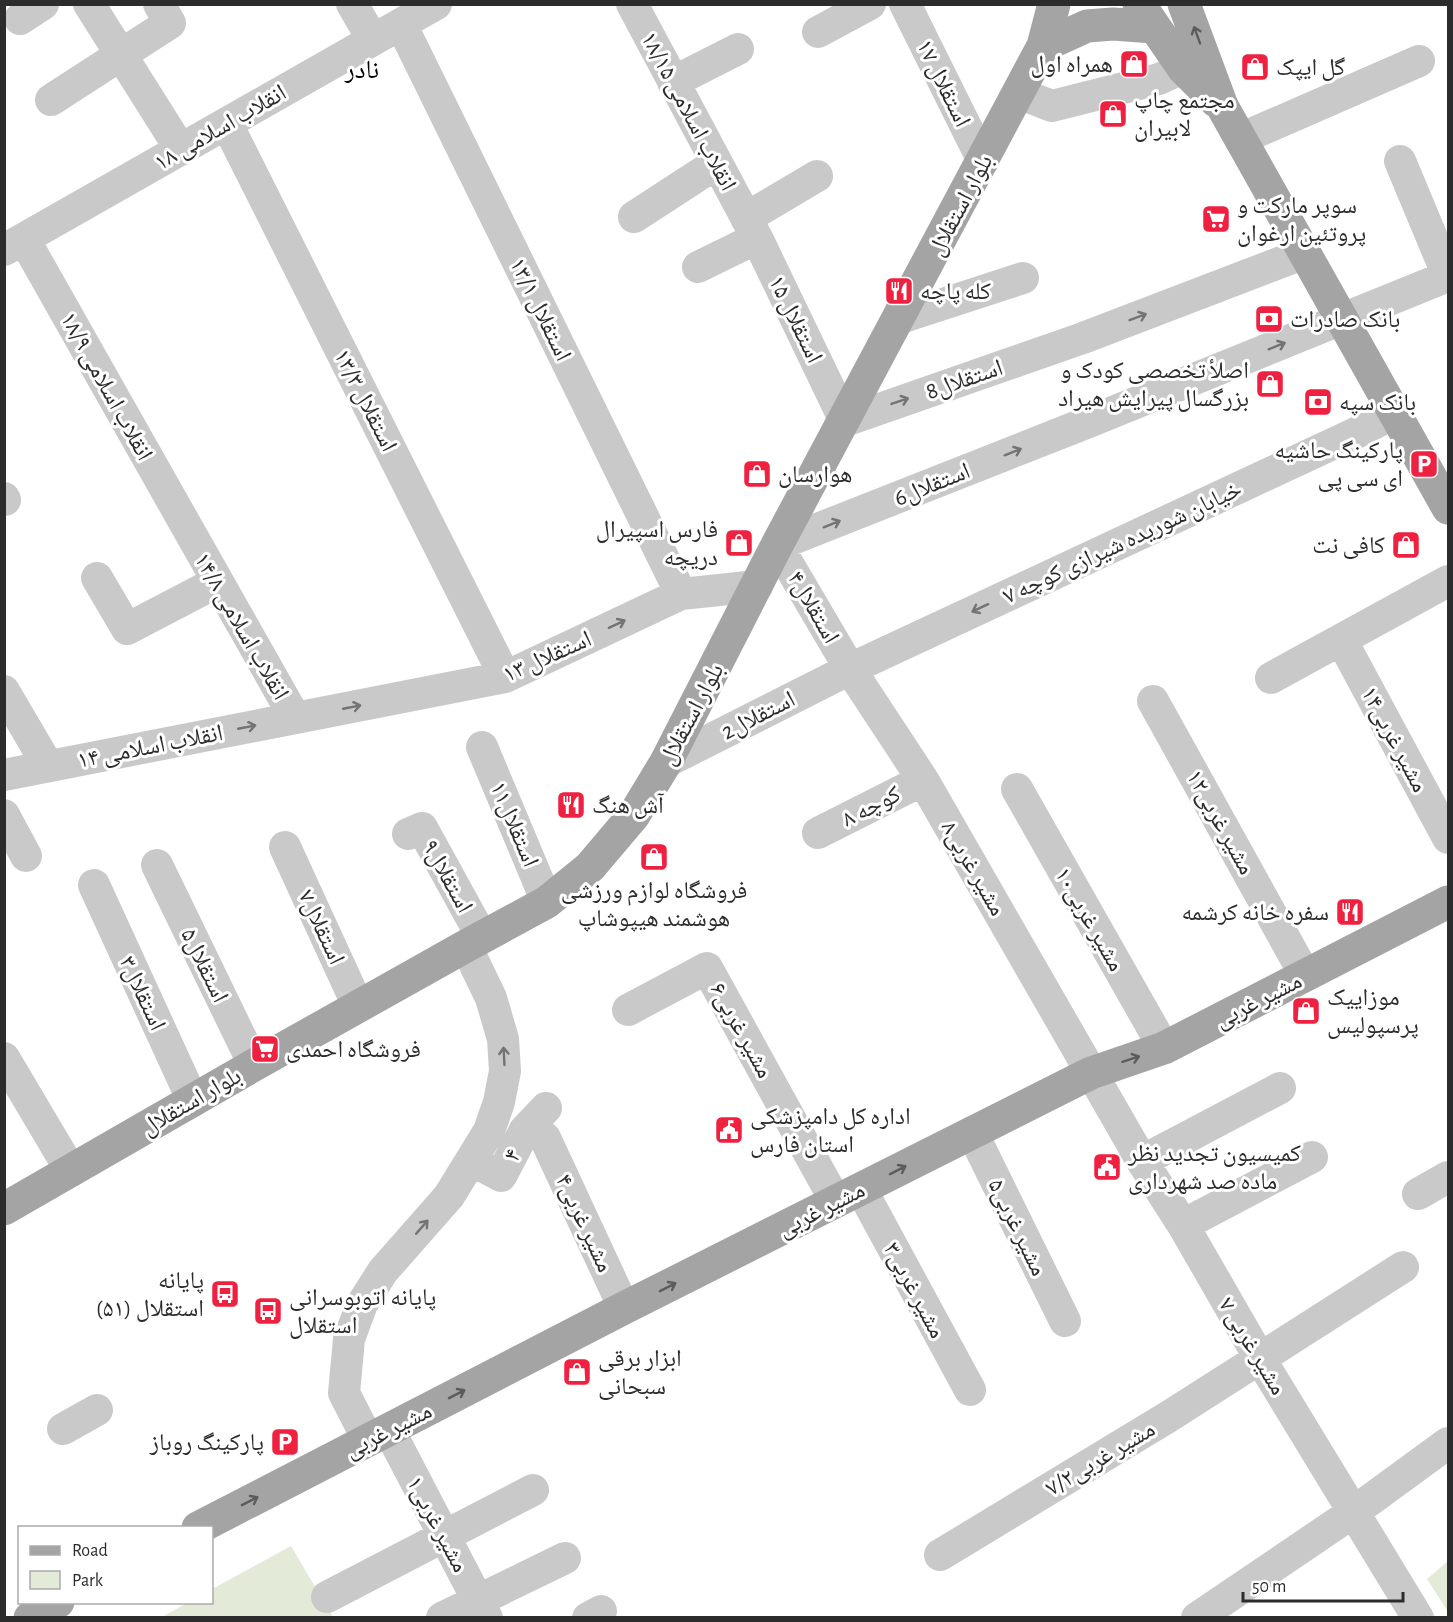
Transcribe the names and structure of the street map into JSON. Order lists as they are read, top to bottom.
{
  "streets": {
    "main road": ["بلوار استقلال", "مشیر غربی"],
    "street": [
      "۱۷ استقلال",
      "۱۸/۱۵ انقلاب اسلامی",
      "۱۸ انقلاب اسلامی",
      "۱۳/۱ استقلال",
      "۱۵ استقلال",
      "استقلال8",
      "۱۸/۹ انقلاب اسلامی",
      "۱۳/۳ استقلال",
      "استقلال6",
      "خیابان شوریده شیرازی کوچه ۷",
      "استقلال۴",
      "۱۴/۸ انقلاب اسلامی",
      "۱۳ استقلال",
      "2استقلال",
      "مشیر غربی۱۴",
      "۱۴ انقلاب اسلامی",
      "کوچه ۸",
      "مشیر غربی۱۲",
      "استقلال۱۱",
      "مشیر غربی۸",
      "استقلال۹",
      "۱۰مشیر غربی",
      "استقلال۷",
      "استقلال۵",
      "استقلال۳",
      "مشیر غربی۶",
      "۴",
      "مشیر غربی۴",
      "مشیر غربی۵",
      "مشیر غربی۳",
      "مشیر غربی ۷",
      "۷/۲مشیر غربی",
      "مشیر غربی۱"
    ]
  },
  "crossings": [
    ["۱۷ استقلال", "بلوار استقلال"],
    ["۱۸/۱۵ انقلاب اسلامی", "۱۵ استقلال"],
    ["۱۸ انقلاب اسلامی", "۱۳/۱ استقلال"],
    ["۱۸ انقلاب اسلامی", "۱۸/۹ انقلاب اسلامی"],
    ["۱۸ انقلاب اسلامی", "۱۳/۳ استقلال"],
    ["بلوار استقلال", "۱۵ استقلال"],
    ["بلوار استقلال", "استقلال8"],
    ["بلوار استقلال", "استقلال6"],
    ["بلوار استقلال", "استقلال۴"],
    ["بلوار استقلال", "۱۳ استقلال"],
    ["بلوار استقلال", "2استقلال"],
    ["بلوار استقلال", "استقلال۱۱"],
    ["بلوار استقلال", "استقلال۹"],
    ["بلوار استقلال", "استقلال۷"],
    ["بلوار استقلال", "استقلال۵"],
    ["بلوار استقلال", "استقلال۳"],
    ["۱۳/۱ استقلال", "۱۳ استقلال"],
    ["۱۵ استقلال", "استقلال8"],
    ["۱۸/۹ انقلاب اسلامی", "۱۴/۸ انقلاب اسلامی"],
    ["۱۳/۳ استقلال", "۱۳ استقلال"],
    ["استقلال6", "استقلال۴"],
    ["خیابان شوریده شیرازی کوچه ۷", "استقلال۴"],
    ["خیابان شوریده شیرازی کوچه ۷", "2استقلال"],
    ["خیابان شوریده شیرازی کوچه ۷", "مشیر غربی۸"],
    ["استقلال۴", "2استقلال"],
    ["استقلال۴", "مشیر غربی۸"],
    ["۱۴/۸ انقلاب اسلامی", "۱۳ استقلال"],
    ["۱۴/۸ انقلاب اسلامی", "۱۴ انقلاب اسلامی"],
    ["۱۳ استقلال", "۱۴ انقلاب اسلامی"],
    ["2استقلال", "مشیر غربی۸"],
    ["کوچه ۸", "مشیر غربی۸"],
    ["مشیر غربی۱۲", "مشیر غربی"],
    ["مشیر غربی۸", "مشیر غربی"],
    ["مشیر غربی۸", "مشیر غربی ۷"],
    ["۱۰مشیر غربی", "مشیر غربی"],
    ["مشیر غربی", "مشیر غربی۶"],
    ["مشیر غربی", "مشیر غربی۴"],
    ["مشیر غربی", "مشیر غربی۵"],
    ["مشیر غربی", "مشیر غربی۳"],
    ["مشیر غربی", "مشیر غربی ۷"],
    ["مشیر غربی", "مشیر غربی۱"],
    ["مشیر غربی۶", "مشیر غربی۳"],
    ["۴", "مشیر غربی۴"],
    ["۴", "مشیر غربی۱"],
    ["مشیر غربی ۷", "۷/۲مشیر غربی"]
  ],
  "one_way": [
    "استقلال6",
    "۱۳ استقلال",
    "۱۴ انقلاب اسلامی",
    "مشیر غربی",
    "مشیر غربی۱"
  ],
  "districts": ["نادر"],
  "places": {
    "shop": [
      "همراه اول",
      "گل ایپک",
      "مجتمع چاپ لابيران",
      "اصلأ تخصصی کودک و بزرگسال پیرایش هیراد",
      "هوارسان",
      "فارس اسپیرال دریچه",
      "کافی نت",
      "فروشگاه لوازم ورزشی هوشمند هیپوشاپ",
      "موزاییک پرسپولیس",
      "ابزار برقی سبحانی"
    ],
    "supermarket": ["سوپر مارکت و پروتئین ارغوان", "فروشگاه احمدی"],
    "restaurant": ["کله پاچه", "آش هنگ", "سفره خانه کرشمه"],
    "bank": ["بانک صادرات", "بانک سپه"],
    "parking": ["پارکینگ حاشیه ای سی پی", "پارکینگ روباز"],
    "public building": ["اداره کل دامپزشکی استان فارس", "کمیسیون تجدید نظر ماده صد شهرداری"],
    "bus stop": ["پایانه استقلال (۵۱)", "پایانه اتوبوسرانی استقلال"]
  },
  "legend": ["Road", "Park"],
  "scale_bar": "50 m"
}
